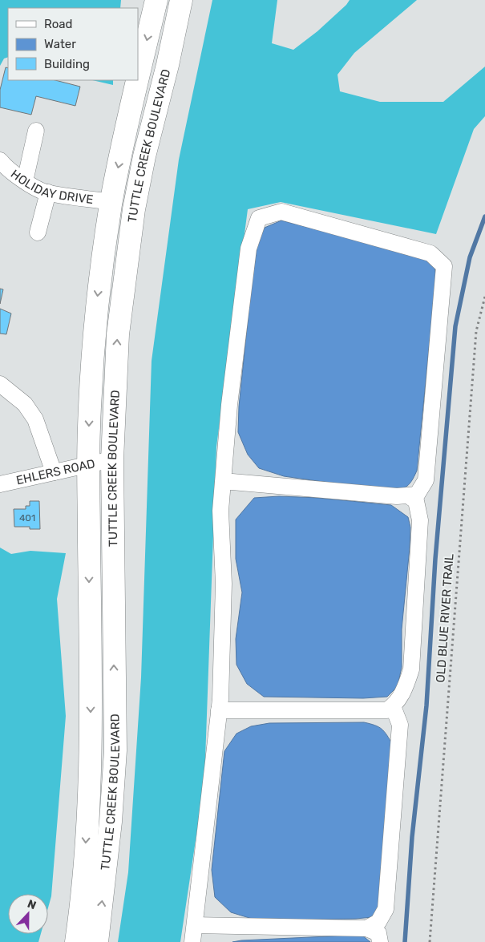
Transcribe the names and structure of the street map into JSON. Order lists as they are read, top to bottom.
{
  "streets": {
    "highway": ["TUTTLE CREEK BOULEVARD"],
    "street": ["HOLIDAY DRIVE", "EHLERS ROAD"],
    "path": ["OLD BLUE RIVER TRAIL"]
  },
  "crossings": [
    ["TUTTLE CREEK BOULEVARD", "HOLIDAY DRIVE"],
    ["TUTTLE CREEK BOULEVARD", "EHLERS ROAD"]
  ],
  "house_numbers": ["401"],
  "legend": ["Road", "Water", "Building"],
  "north": "top"
}
